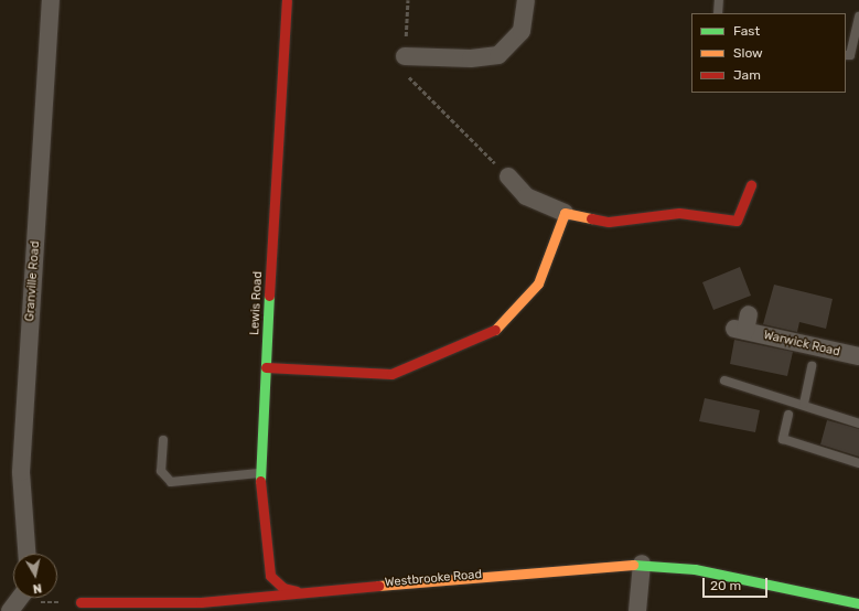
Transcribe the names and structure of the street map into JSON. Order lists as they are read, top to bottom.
{
  "streets": {
    "street": [
      "Granville Road",
      "Lewis Road",
      "Warwick Road",
      "Westbrooke Road"
    ]
  },
  "crossings": [
    ["Lewis Road", "Westbrooke Road"]
  ],
  "legend": ["Fast", "Slow", "Jam"],
  "scale_bar": "20 m",
  "north": "bottom"
}
